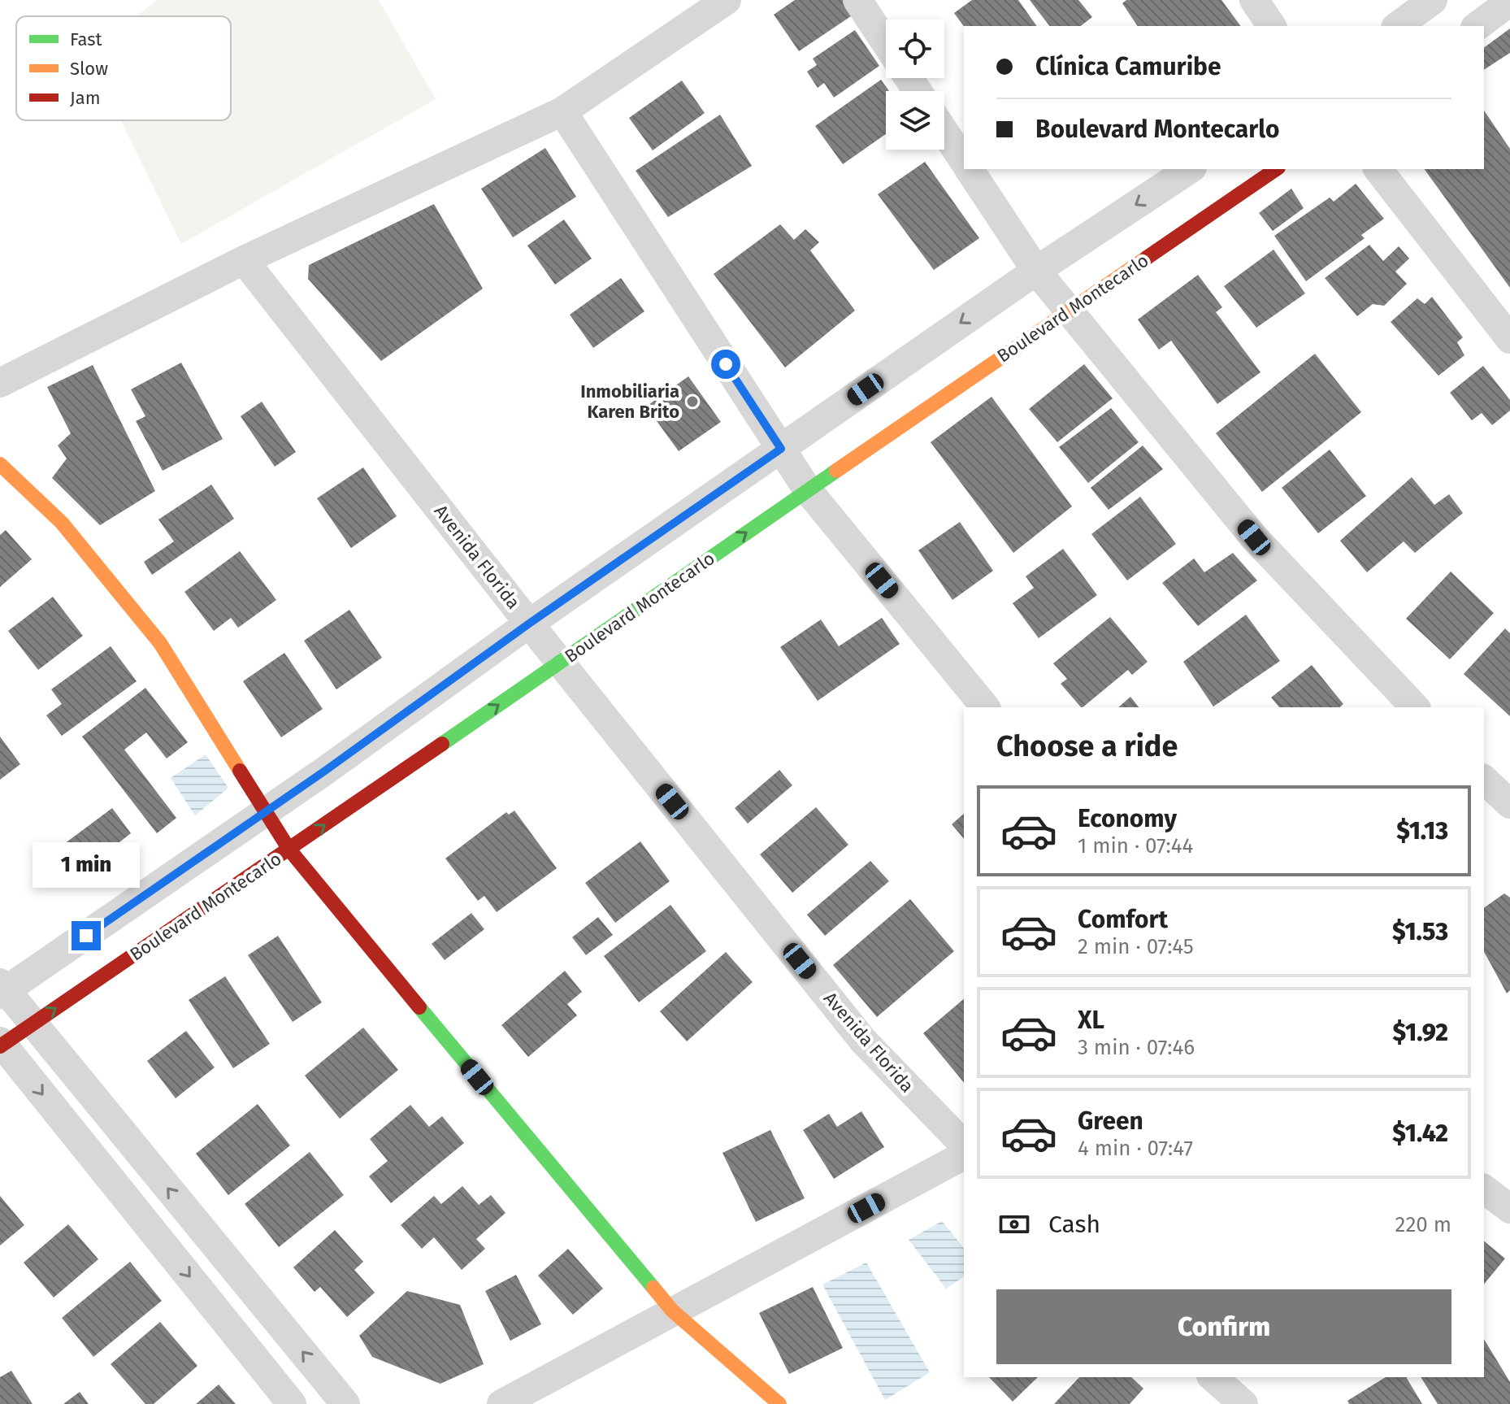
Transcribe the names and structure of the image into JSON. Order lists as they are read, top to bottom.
{
  "streets": {
    "street": ["Boulevard Montecarlo", "Avenida Florida"]
  },
  "crossings": [
    ["Boulevard Montecarlo", "Avenida Florida"]
  ],
  "places": ["Inmobiliaria Karen Brito"],
  "legend": ["Fast", "Slow", "Jam"],
  "page": {
    "banner": ["Clínica Camuribe", "Boulevard Montecarlo"],
    "heading": "Choose a ride",
    "list": [
      {
        "name": "Economy",
        "note": "1 min · 07:44",
        "value": "$1.13"
      },
      {
        "name": "Comfort",
        "note": "2 min · 07:45",
        "value": "$1.53"
      },
      {
        "name": "XL",
        "note": "3 min · 07:46",
        "value": "$1.92"
      },
      {
        "name": "Green",
        "note": "4 min · 07:47",
        "value": "$1.42"
      }
    ],
    "bubble": "1 min",
    "pay": ["Cash", "220 m"],
    "buttons": "Confirm"
  }
}
